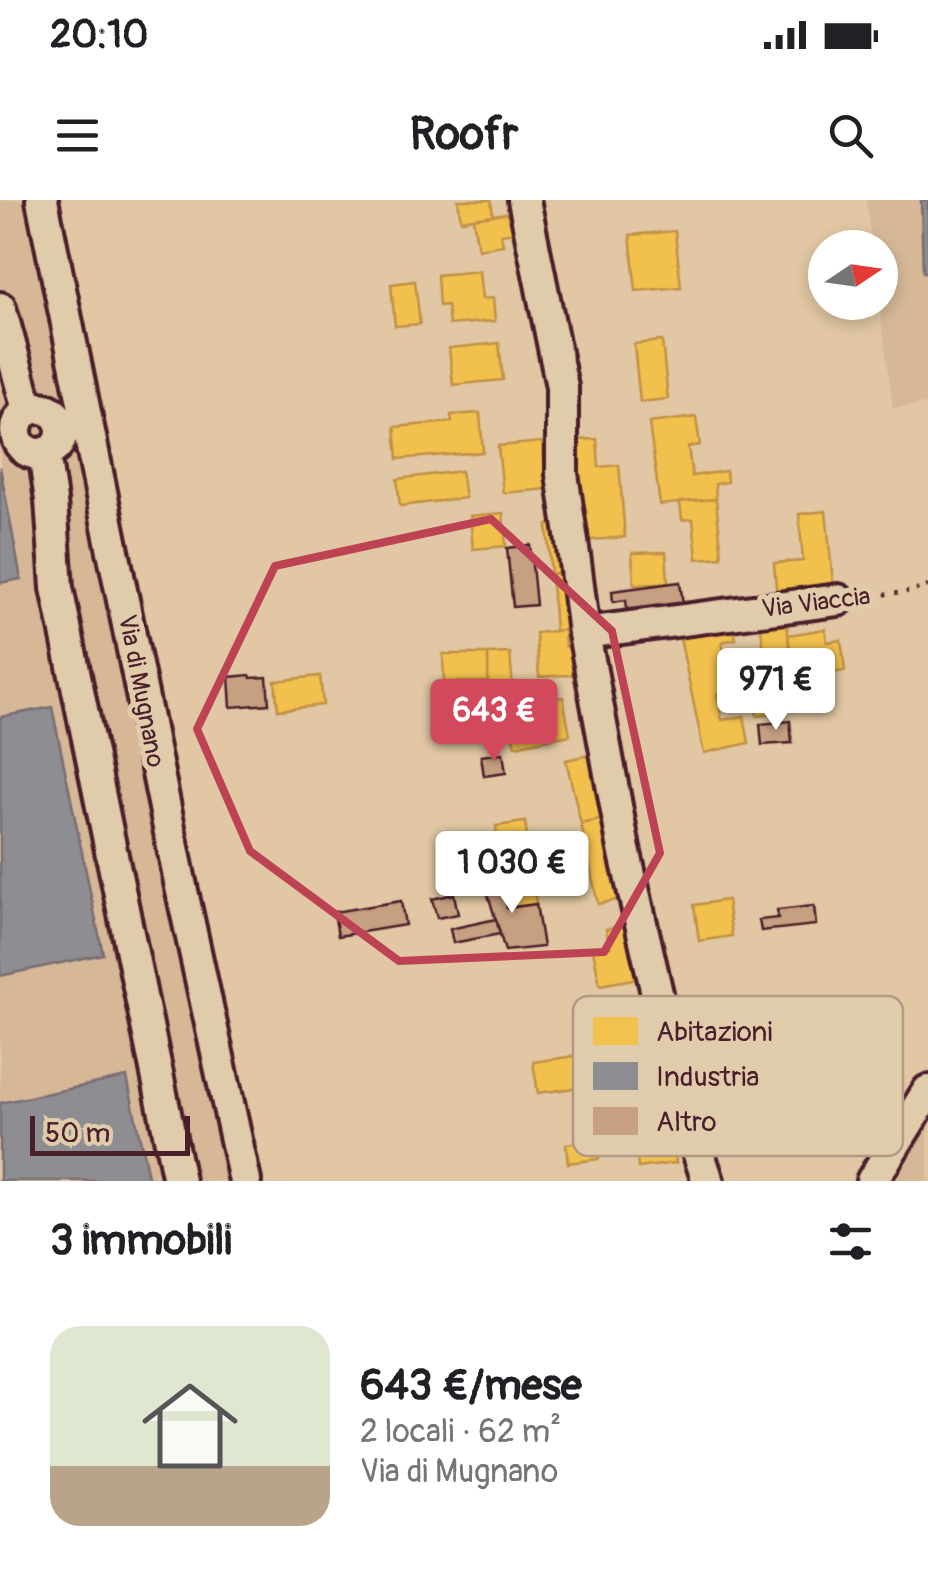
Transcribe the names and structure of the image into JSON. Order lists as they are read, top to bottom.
{
  "streets": {
    "street": ["Via Viaccia", "Via di Mugnano"]
  },
  "legend": ["Abitazioni", "Industria", "Altro"],
  "scale_bar": "50 m",
  "north": "right",
  "page": {
    "status": "20:10",
    "header": "Roofr",
    "price": ["971 €", "643 €", "1 030 €"],
    "scale": "50 m",
    "heading": "3 immobili",
    "list": [
      {
        "name": "643 €/mese",
        "note": "2 locali · 62 m² · Via di Mugnano"
      }
    ]
  }
}
